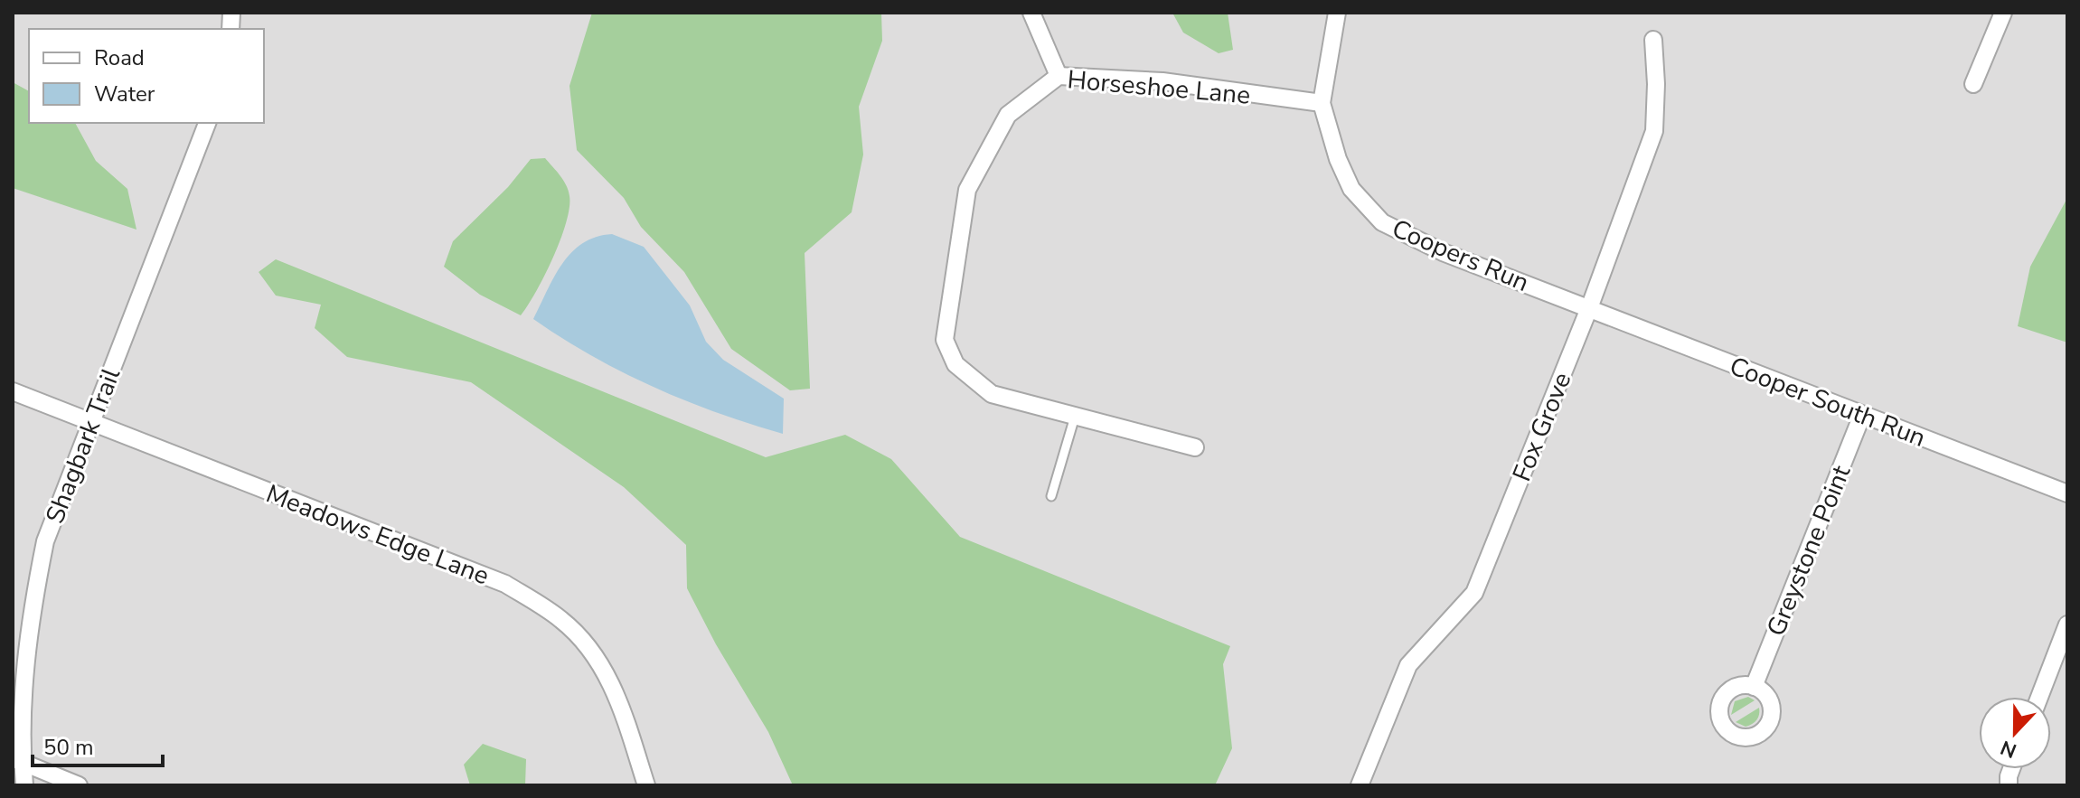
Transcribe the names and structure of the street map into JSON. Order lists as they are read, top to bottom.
{
  "streets": {
    "street": [
      "Horseshoe Lane",
      "Coopers Run",
      "Cooper South Run",
      "Fox Grove",
      "Shagbark Trail",
      "Meadows Edge Lane",
      "Greystone Point"
    ]
  },
  "crossings": [
    ["Horseshoe Lane", "Coopers Run"],
    ["Coopers Run", "Cooper South Run"],
    ["Coopers Run", "Fox Grove"],
    ["Cooper South Run", "Fox Grove"],
    ["Cooper South Run", "Greystone Point"],
    ["Shagbark Trail", "Meadows Edge Lane"]
  ],
  "legend": ["Road", "Water"],
  "scale_bar": "50 m",
  "north": "bottom"
}
